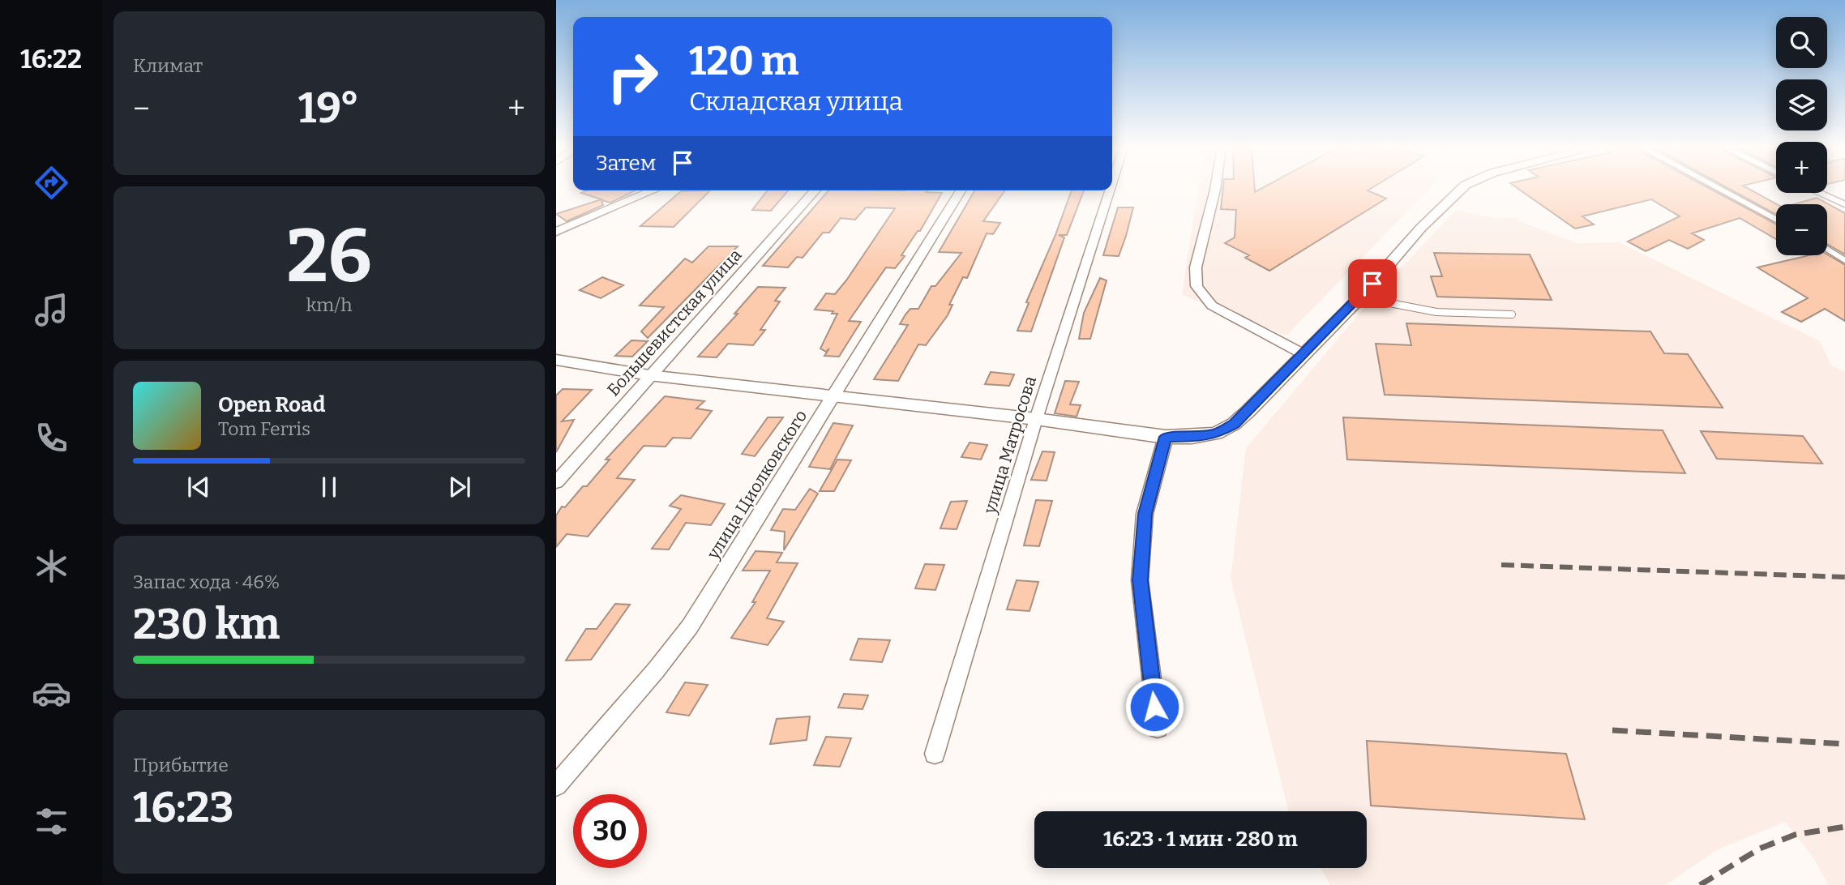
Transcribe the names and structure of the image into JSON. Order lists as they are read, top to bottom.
{
  "streets": {
    "street": ["Большевистская улица", "улица Матросова", "улица Циолковского"]
  },
  "page": {
    "tabs": "16:22",
    "tile": [
      "Климат",
      ["26", "km/h"],
      ["Запас хода · 46%", "230 km"],
      ["Прибытие", "16:23"]
    ],
    "map_buttons": ["+", "−"],
    "turn": ["120 m", "Складская улица"],
    "heat": ["−", "19°", "+"],
    "then": "Затем",
    "song": ["Open Road", "Tom Ferris"],
    "limit": "30",
    "trip": "16:23 · 1 мин · 280 m"
  }
}
